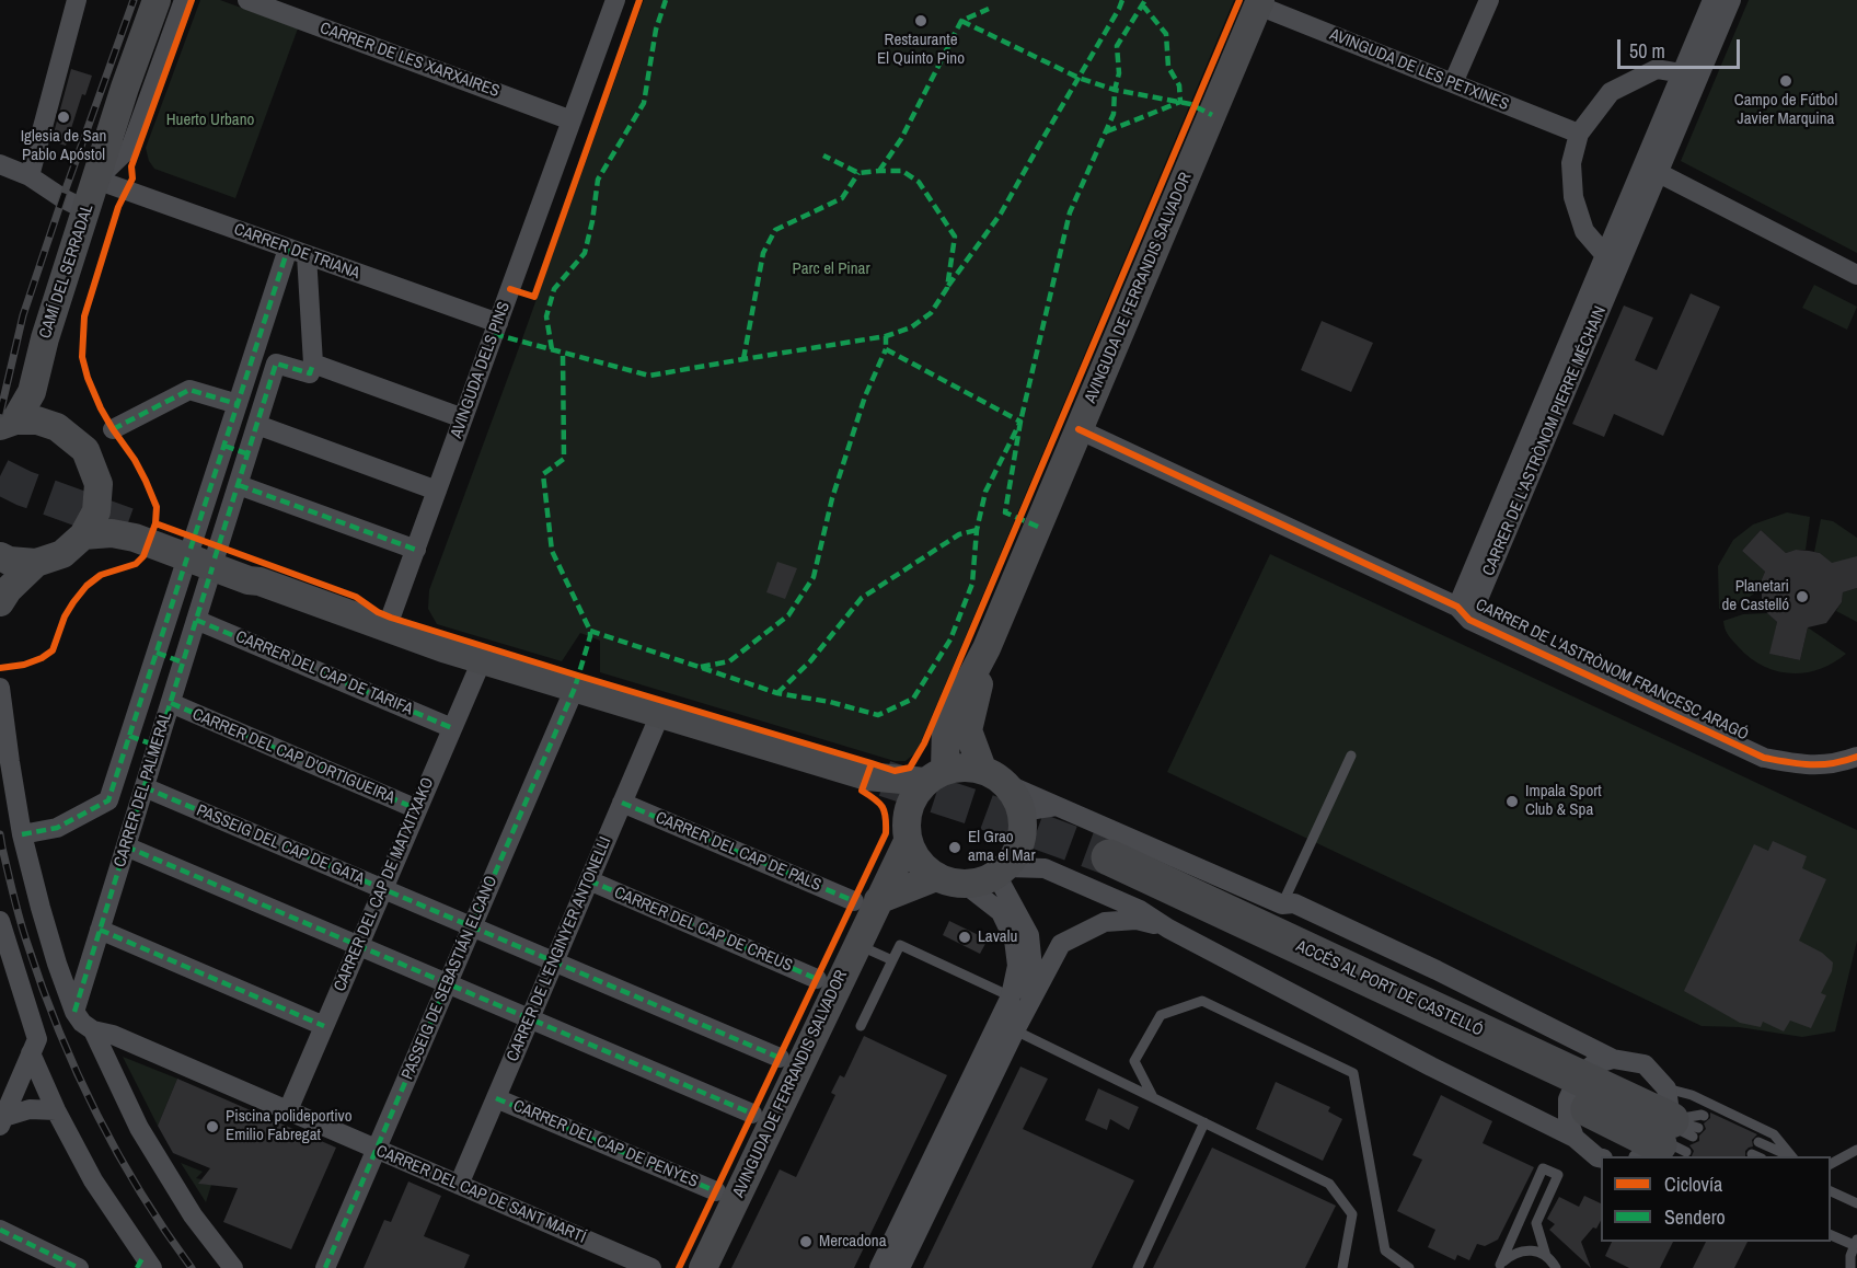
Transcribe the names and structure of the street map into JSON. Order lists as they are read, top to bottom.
{
  "streets": {
    "highway": ["ACCÉS AL PORT DE CASTELLÓ"],
    "street": [
      "CARRER DE LES XARXAIRES",
      "AVINGUDA DE LES PETXINES",
      "CARRER DE TRIANA",
      "CAMÍ DEL SERRADAL",
      "AVINGUDA DE FERRANDIS SALVADOR",
      "AVINGUDA DELS PINS",
      "CARRER DE L'ASTRÒNOM PIERRE MÉCHAIN",
      "CARRER DE L'ASTRÒNOM FRANCESC ARAGÓ",
      "CARRER DEL CAP DE TARIFA",
      "CARRER DEL CAP D'ORTIGUEIRA",
      "CARRER DEL PALMERAL",
      "PASSEIG DEL CAP DE GATA",
      "CARRER DEL CAP DE PALS",
      "CARRER DEL CAP DE MATXITXAKO",
      "CARRER DEL CAP DE CREUS",
      "CARRER DE L'ENGINYER ANTONELLI",
      "PASSEIG DE SEBASTIÁN ELCANO",
      "CARRER DEL CAP DE PENYES",
      "CARRER DEL CAP DE SANT MARTÍ"
    ]
  },
  "crossings": [
    ["CARRER DE LES XARXAIRES", "AVINGUDA DELS PINS"],
    ["AVINGUDA DE LES PETXINES", "AVINGUDA DE FERRANDIS SALVADOR"],
    ["CARRER DE TRIANA", "CAMÍ DEL SERRADAL"],
    ["CARRER DE TRIANA", "AVINGUDA DELS PINS"],
    ["CARRER DE TRIANA", "CARRER DEL PALMERAL"],
    ["AVINGUDA DE FERRANDIS SALVADOR", "CARRER DE L'ASTRÒNOM FRANCESC ARAGÓ"],
    ["AVINGUDA DE FERRANDIS SALVADOR", "CARRER DEL CAP DE PALS"],
    ["CARRER DE L'ASTRÒNOM PIERRE MÉCHAIN", "CARRER DE L'ASTRÒNOM FRANCESC ARAGÓ"],
    ["CARRER DEL CAP DE TARIFA", "CARRER DEL PALMERAL"],
    ["CARRER DEL CAP DE TARIFA", "CARRER DEL CAP DE MATXITXAKO"],
    ["CARRER DEL CAP D'ORTIGUEIRA", "CARRER DEL PALMERAL"],
    ["CARRER DEL CAP D'ORTIGUEIRA", "CARRER DEL CAP DE MATXITXAKO"],
    ["CARRER DEL PALMERAL", "PASSEIG DEL CAP DE GATA"],
    ["PASSEIG DEL CAP DE GATA", "CARRER DEL CAP DE MATXITXAKO"],
    ["PASSEIG DEL CAP DE GATA", "CARRER DE L'ENGINYER ANTONELLI"],
    ["PASSEIG DEL CAP DE GATA", "PASSEIG DE SEBASTIÁN ELCANO"],
    ["CARRER DEL CAP DE PALS", "CARRER DE L'ENGINYER ANTONELLI"],
    ["CARRER DEL CAP DE MATXITXAKO", "CARRER DEL CAP DE SANT MARTÍ"],
    ["CARRER DEL CAP DE CREUS", "CARRER DE L'ENGINYER ANTONELLI"],
    ["CARRER DE L'ENGINYER ANTONELLI", "CARRER DEL CAP DE PENYES"],
    ["CARRER DE L'ENGINYER ANTONELLI", "CARRER DEL CAP DE SANT MARTÍ"],
    ["PASSEIG DE SEBASTIÁN ELCANO", "CARRER DEL CAP DE SANT MARTÍ"]
  ],
  "parks": ["Huerto Urbano", "Parc el Pinar"],
  "places": [
    "Restaurante El Quinto Pino",
    "Campo de Fútbol Javier Marquina",
    "Iglesia de San Pablo Apóstol",
    "Planetari de Castelló",
    "Impala Sport Club & Spa",
    "El Grao ama el Mar",
    "Lavalu",
    "Piscina polideportivo Emilio Fabregat",
    "Mercadona"
  ],
  "legend": ["Ciclovía", "Sendero"],
  "scale_bar": "50 m"
}
